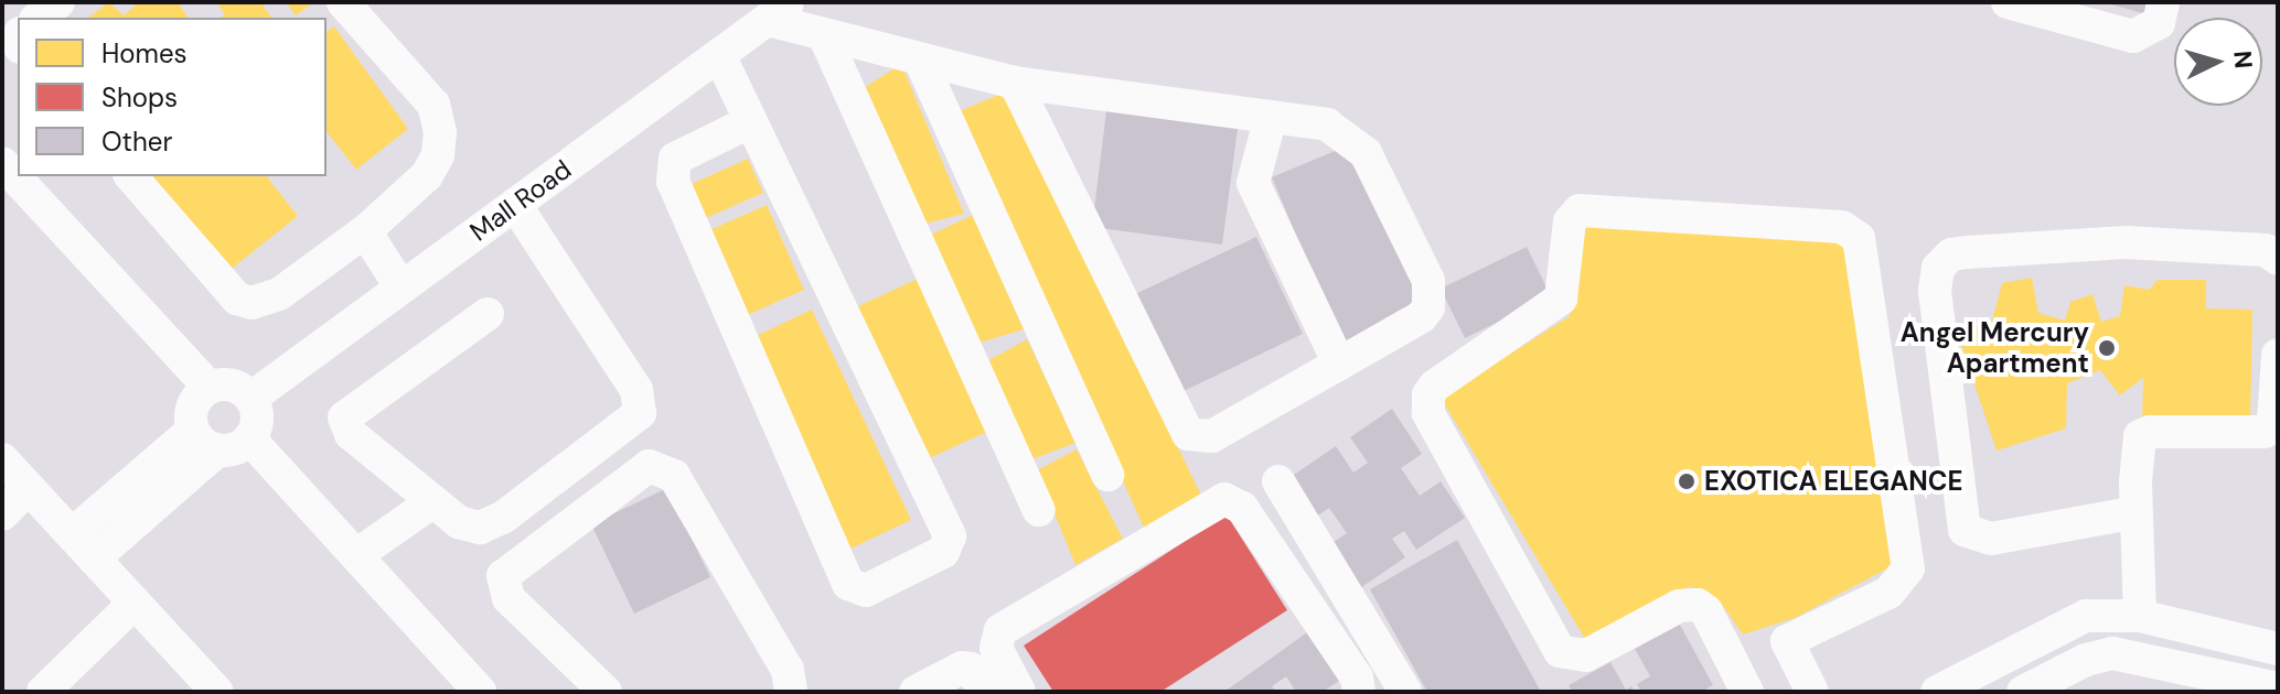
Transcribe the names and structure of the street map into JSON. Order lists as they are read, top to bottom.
{
  "streets": {
    "street": ["Mall Road"]
  },
  "places": ["Angel Mercury Apartment", "EXOTICA ELEGANCE"],
  "legend": ["Homes", "Shops", "Other"],
  "north": "right"
}
